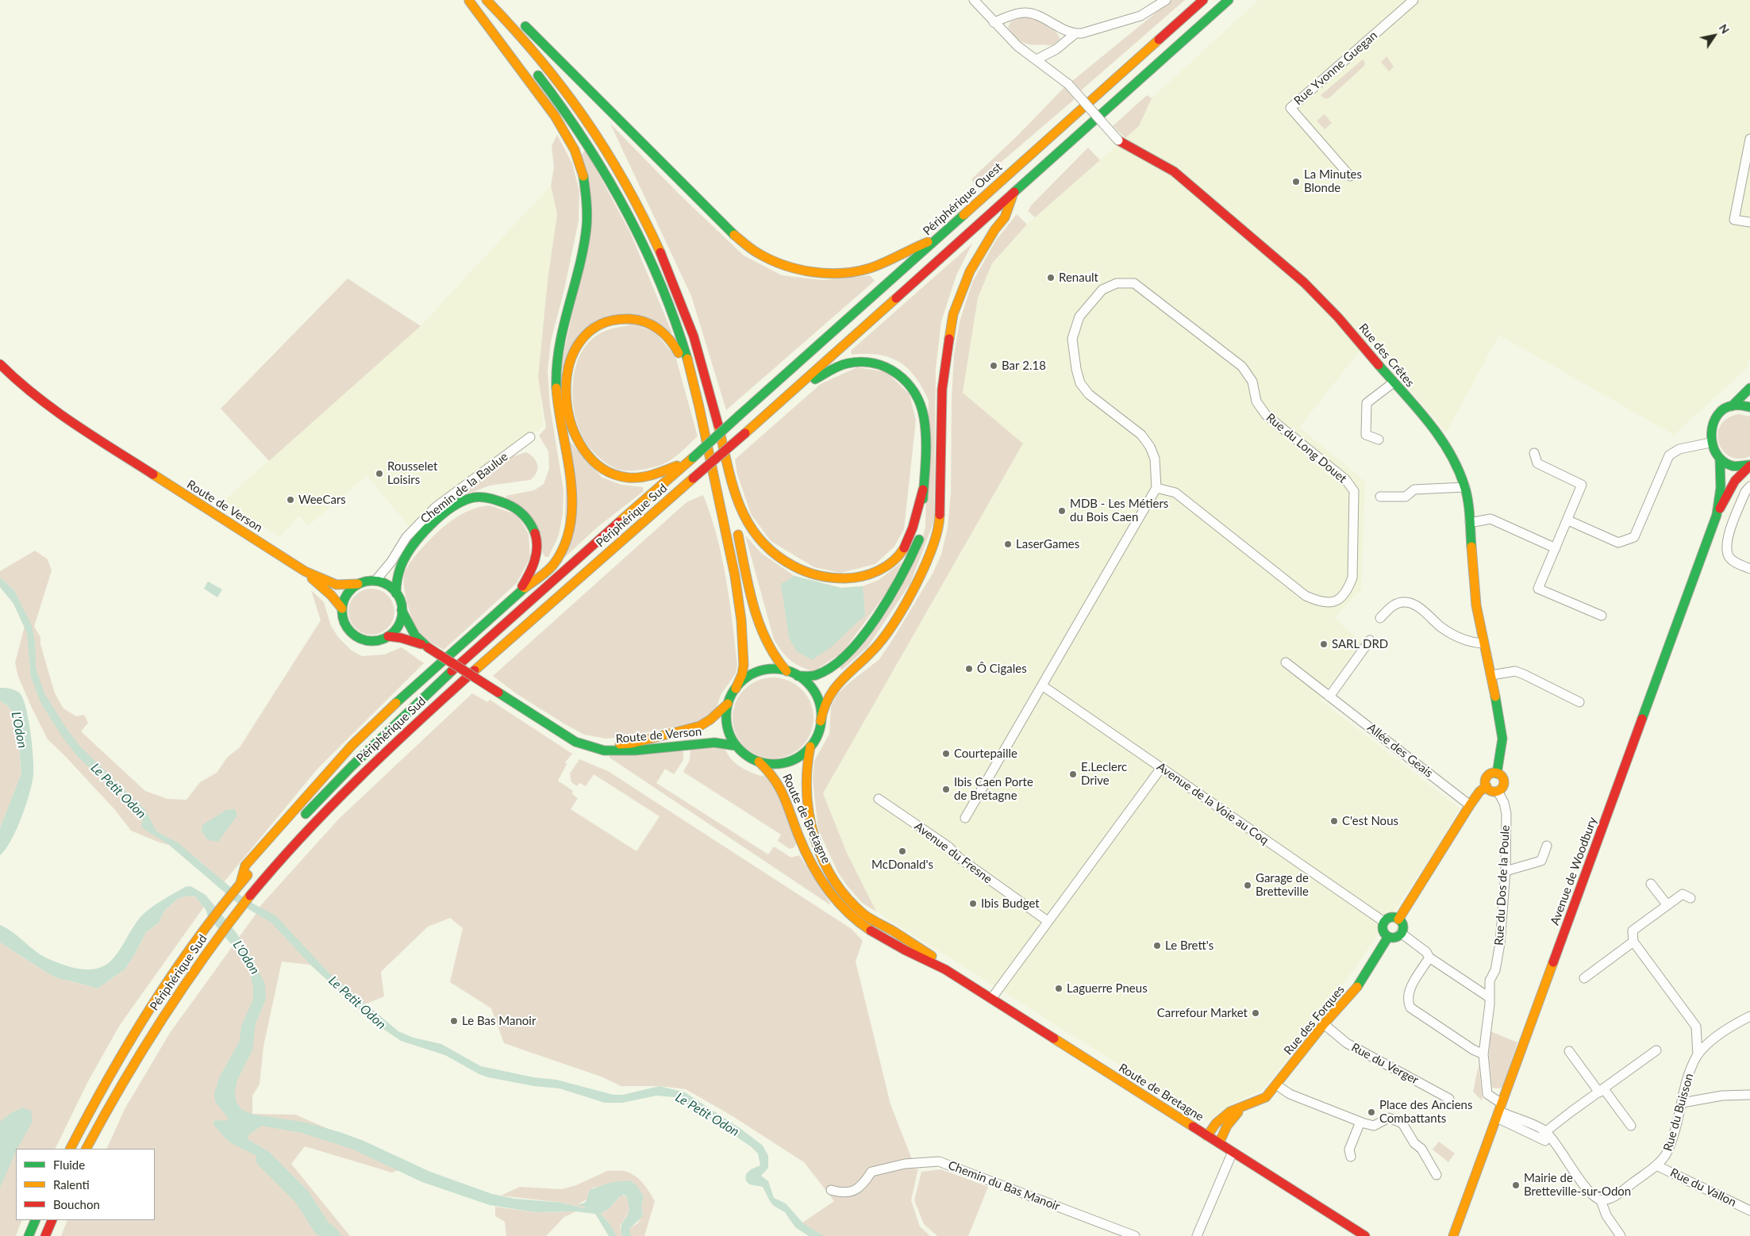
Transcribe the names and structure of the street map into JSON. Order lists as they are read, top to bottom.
{
  "streets": {
    "main road": [
      "Périphérique Ouest",
      "Rue des Crêtes",
      "Route de Verson",
      "Périphérique Sud",
      "Route de Bretagne",
      "Avenue de Woodbury",
      "Rue des Forques"
    ],
    "street": [
      "Rue Yvonne Guegan",
      "Rue du Long Douet",
      "Chemin de la Baulue",
      "Allée des Geais",
      "Avenue de la Voie au Coq",
      "Avenue du Fresne",
      "Rue du Dos de la Poule",
      "Rue du Verger",
      "Rue du Buisson",
      "Chemin du Bas Manoir",
      "Rue du Vallon"
    ]
  },
  "crossings": [
    ["Périphérique Ouest", "Périphérique Sud"],
    ["Rue des Crêtes", "Rue du Dos de la Poule"],
    ["Chemin de la Baulue", "Route de Verson"],
    ["Route de Verson", "Route de Bretagne"],
    ["Avenue de la Voie au Coq", "Rue des Forques"],
    ["Route de Bretagne", "Rue des Forques"],
    ["Avenue de Woodbury", "Rue du Dos de la Poule"],
    ["Rue des Forques", "Rue du Verger"],
    ["Rue du Buisson", "Rue du Vallon"]
  ],
  "water": ["L'Odon", "Le Petit Odon"],
  "places": [
    "La Minutes Blonde",
    "Renault",
    "Bar 2.18",
    "Rousselet Loisirs",
    "WeeCars",
    "MDB - Les Métiers du Bois Caen",
    "LaserGames",
    "SARL DRD",
    "Ô Cigales",
    "Courtepaille",
    "E.Leclerc Drive",
    "Ibis Caen Porte de Bretagne",
    "C'est Nous",
    "McDonald's",
    "Garage de Bretteville",
    "Ibis Budget",
    "Le Brett's",
    "Laguerre Pneus",
    "Carrefour Market",
    "Le Bas Manoir",
    "Place des Anciens Combattants",
    "Mairie de Bretteville-sur-Odon"
  ],
  "legend": ["Fluide", "Ralenti", "Bouchon"],
  "north": "top right"
}
